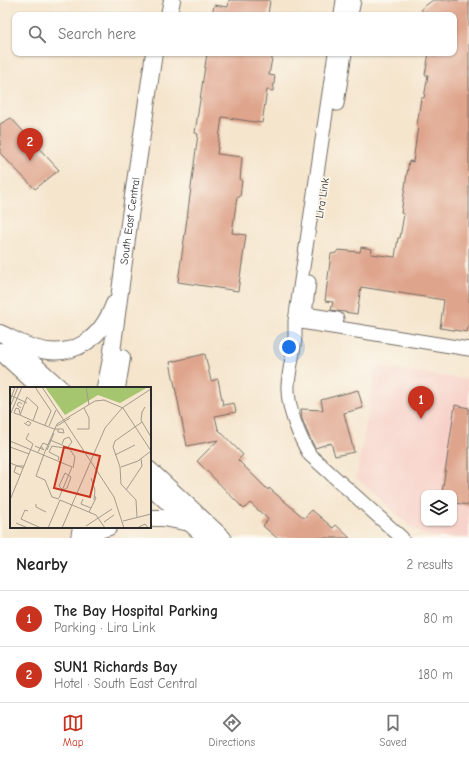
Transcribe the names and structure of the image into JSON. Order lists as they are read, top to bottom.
{
  "streets": {
    "street": ["Lira Link", "South East Central"]
  },
  "page": {
    "search": "Search here",
    "pins": ["2", "1"],
    "heading": ["Nearby", "2 results"],
    "list": [
      {
        "mark": "1",
        "name": "The Bay Hospital Parking",
        "note": "Parking · Lira Link",
        "value": "80 m"
      },
      {
        "mark": "2",
        "name": "SUN1 Richards Bay",
        "note": "Hotel · South East Central",
        "value": "180 m"
      }
    ],
    "nav": ["Map", "Directions", "Saved"]
  }
}
